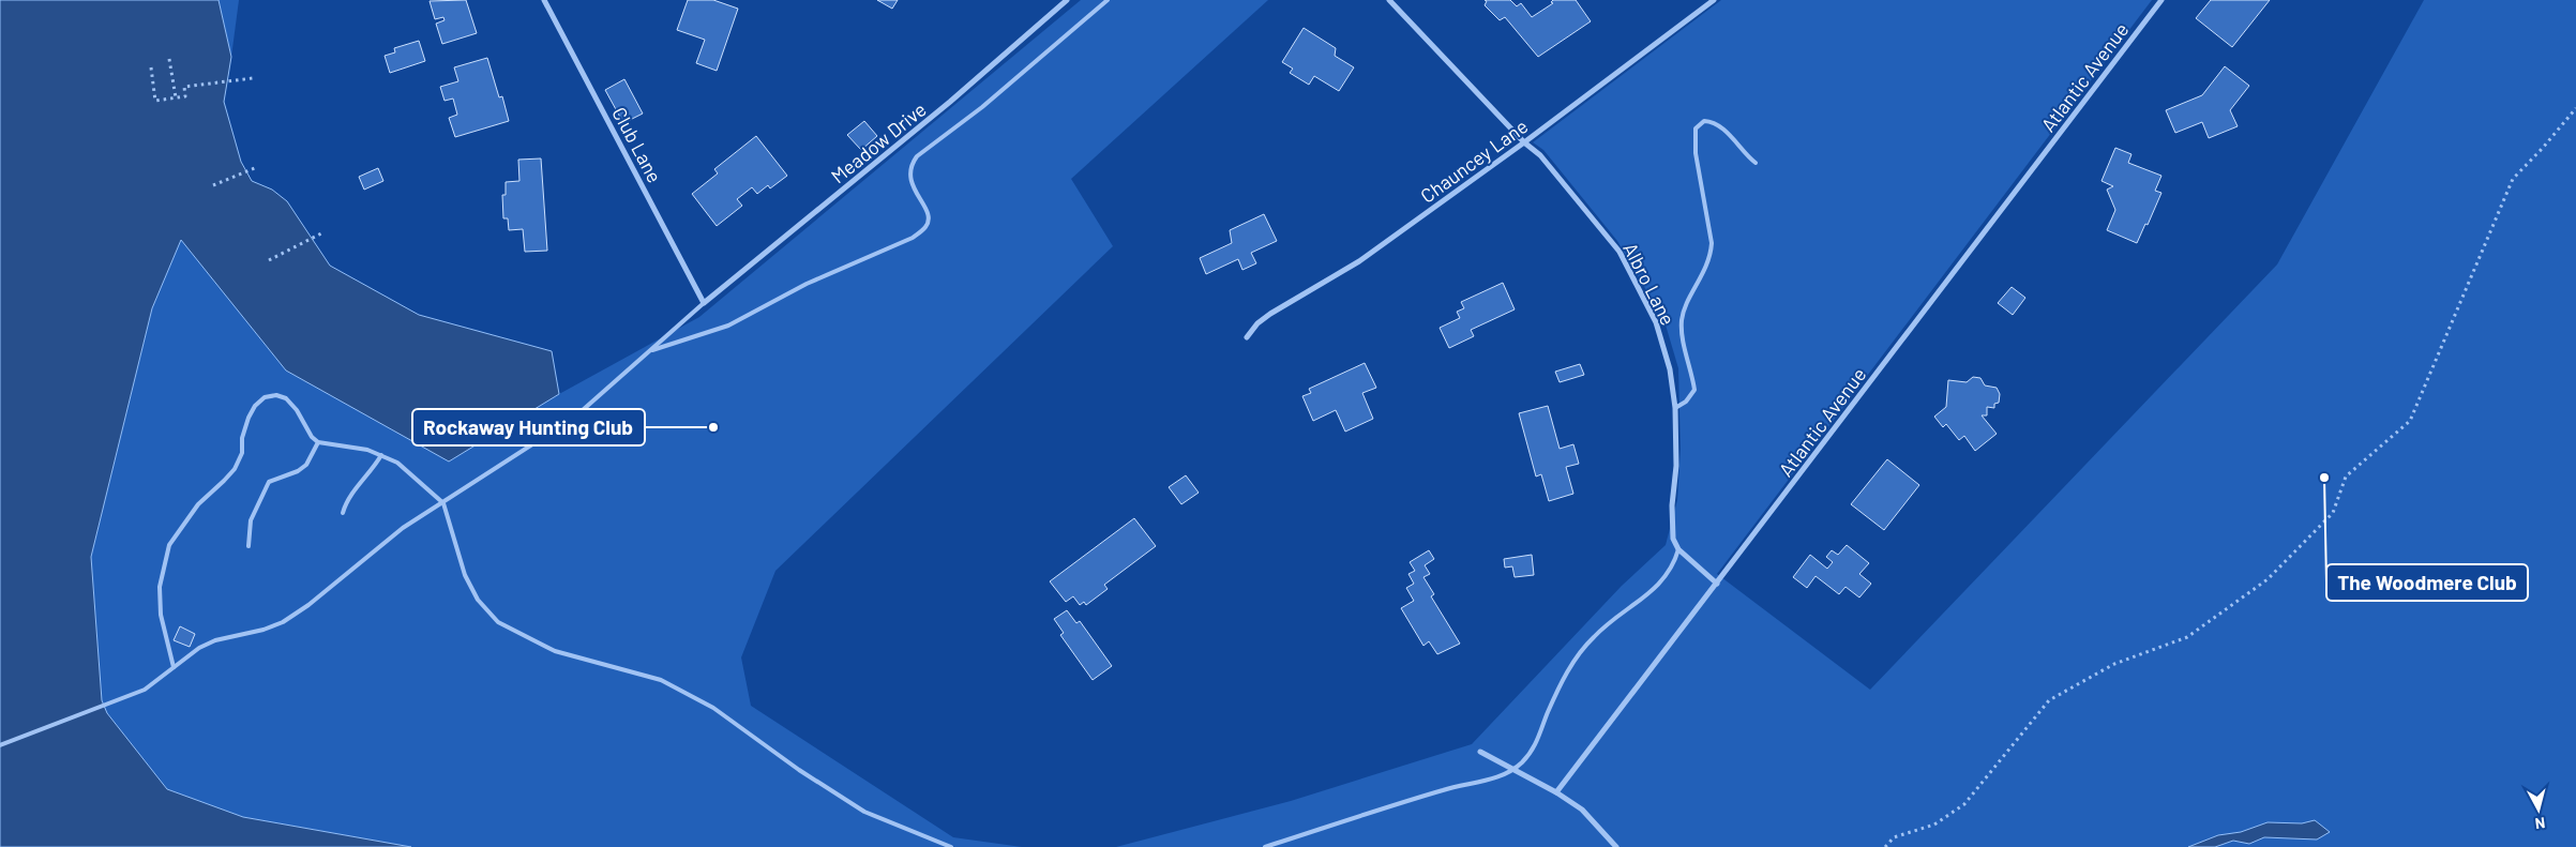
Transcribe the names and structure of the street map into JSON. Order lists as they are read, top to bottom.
{
  "streets": {
    "street": [
      "Atlantic Avenue",
      "Meadow Drive",
      "Club Lane",
      "Chauncey Lane",
      "Albro Lane"
    ]
  },
  "crossings": [
    ["Meadow Drive", "Club Lane"],
    ["Chauncey Lane", "Albro Lane"]
  ],
  "places": ["Rockaway Hunting Club", "The Woodmere Club"],
  "north": "bottom"
}
